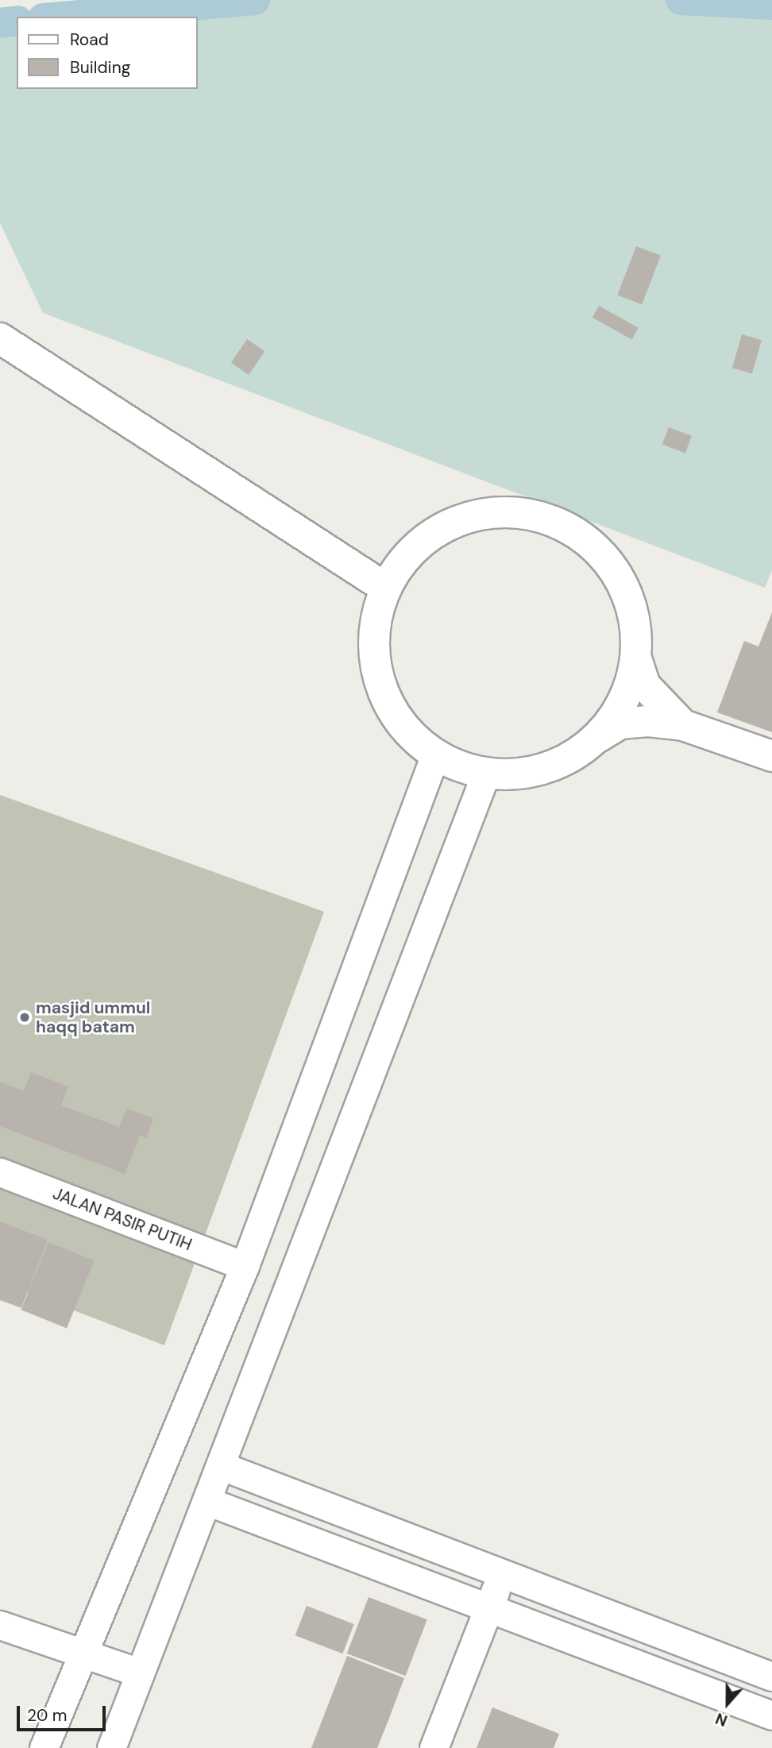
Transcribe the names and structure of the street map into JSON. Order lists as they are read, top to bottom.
{
  "streets": {
    "street": ["JALAN PASIR PUTIH"]
  },
  "places": ["masjid ummul haqq batam"],
  "legend": ["Road", "Building"],
  "scale_bar": "20 m",
  "north": "bottom"
}
